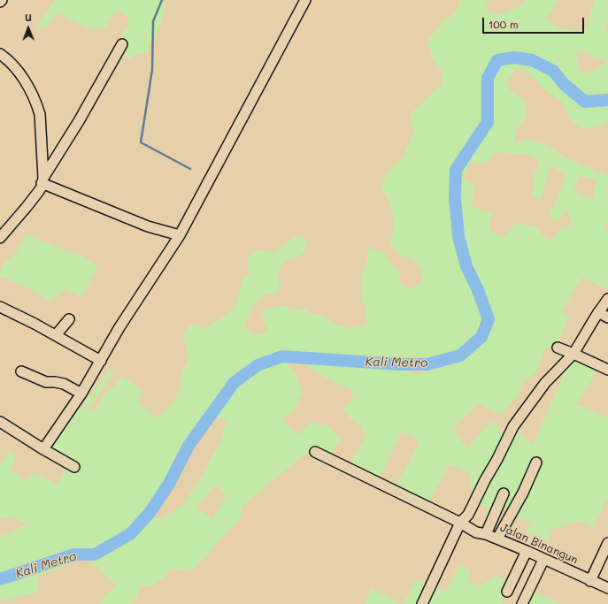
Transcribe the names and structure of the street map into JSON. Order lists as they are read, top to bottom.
{
  "streets": {
    "street": ["Jalan Binangun"]
  },
  "water": ["Kali Metro"],
  "scale_bar": "100 m",
  "north": "top"
}
